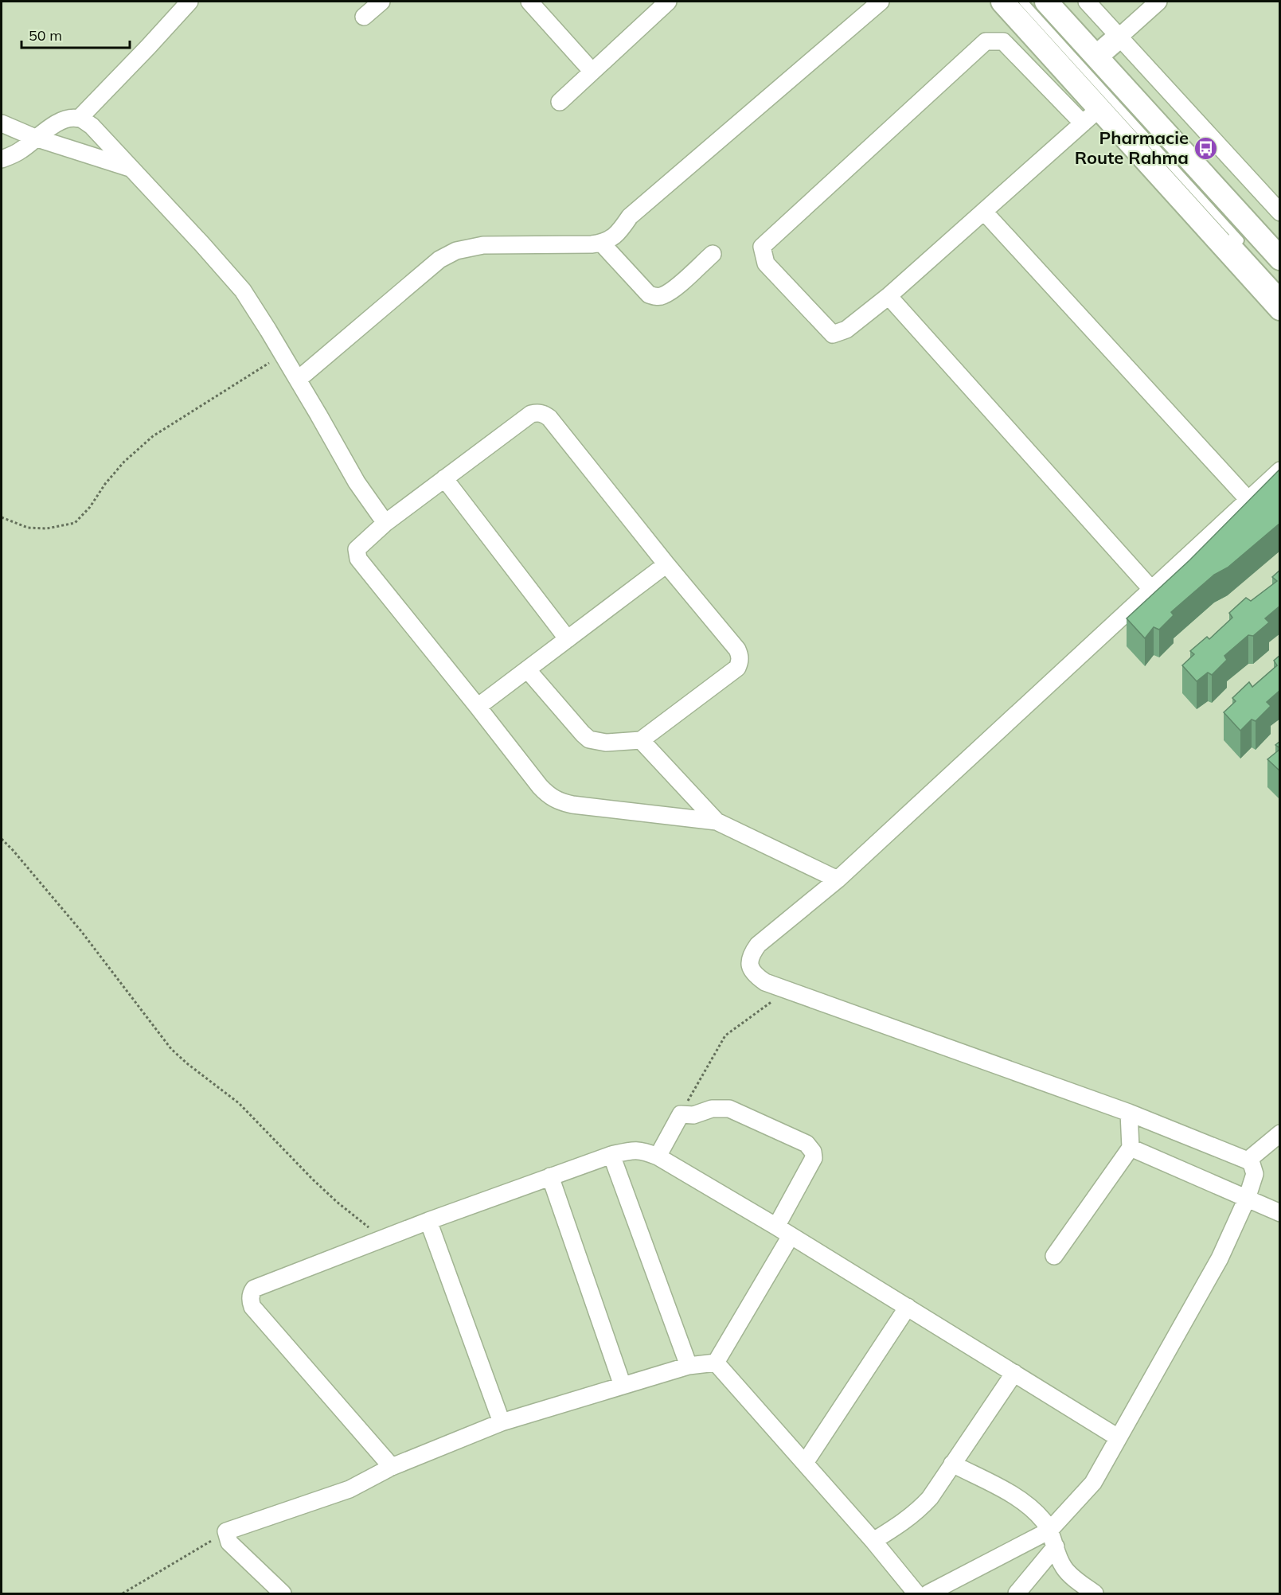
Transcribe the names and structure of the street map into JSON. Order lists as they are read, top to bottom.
{
  "places": {
    "bus stop": ["Pharmacie Route Rahma"]
  },
  "scale_bar": "50 m"
}
